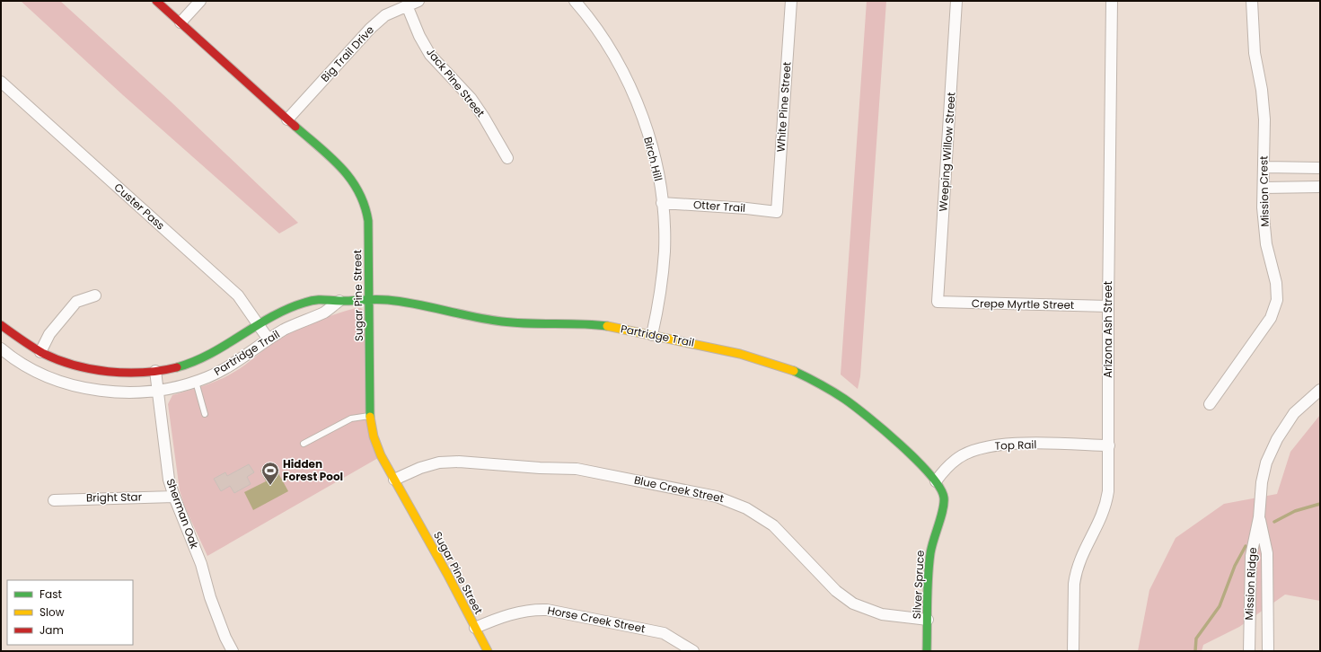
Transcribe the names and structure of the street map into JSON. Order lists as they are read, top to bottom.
{
  "streets": {
    "street": [
      "Big Trail Drive",
      "Jack Pine Street",
      "White Pine Street",
      "Weeping Willow Street",
      "Birch Hill",
      "Mission Crest",
      "Custer Pass",
      "Otter Trail",
      "Sugar Pine Street",
      "Crepe Myrtle Street",
      "Arizona Ash Street",
      "Partridge Trail",
      "Top Rail",
      "Blue Creek Street",
      "Bright Star",
      "Sherman Oak",
      "Mission Ridge",
      "Silver Spruce",
      "Horse Creek Street"
    ]
  },
  "crossings": [
    ["Big Trail Drive", "Jack Pine Street"],
    ["Big Trail Drive", "Sugar Pine Street"],
    ["White Pine Street", "Otter Trail"],
    ["Weeping Willow Street", "Crepe Myrtle Street"],
    ["Birch Hill", "Otter Trail"],
    ["Birch Hill", "Partridge Trail"],
    ["Custer Pass", "Partridge Trail"],
    ["Sugar Pine Street", "Partridge Trail"],
    ["Sugar Pine Street", "Blue Creek Street"],
    ["Sugar Pine Street", "Horse Creek Street"],
    ["Crepe Myrtle Street", "Arizona Ash Street"],
    ["Arizona Ash Street", "Top Rail"],
    ["Partridge Trail", "Top Rail"],
    ["Partridge Trail", "Sherman Oak"],
    ["Partridge Trail", "Silver Spruce"],
    ["Top Rail", "Silver Spruce"],
    ["Blue Creek Street", "Silver Spruce"],
    ["Bright Star", "Sherman Oak"]
  ],
  "places": {
    "sports": ["Hidden Forest Pool"]
  },
  "legend": ["Fast", "Slow", "Jam"]
}
